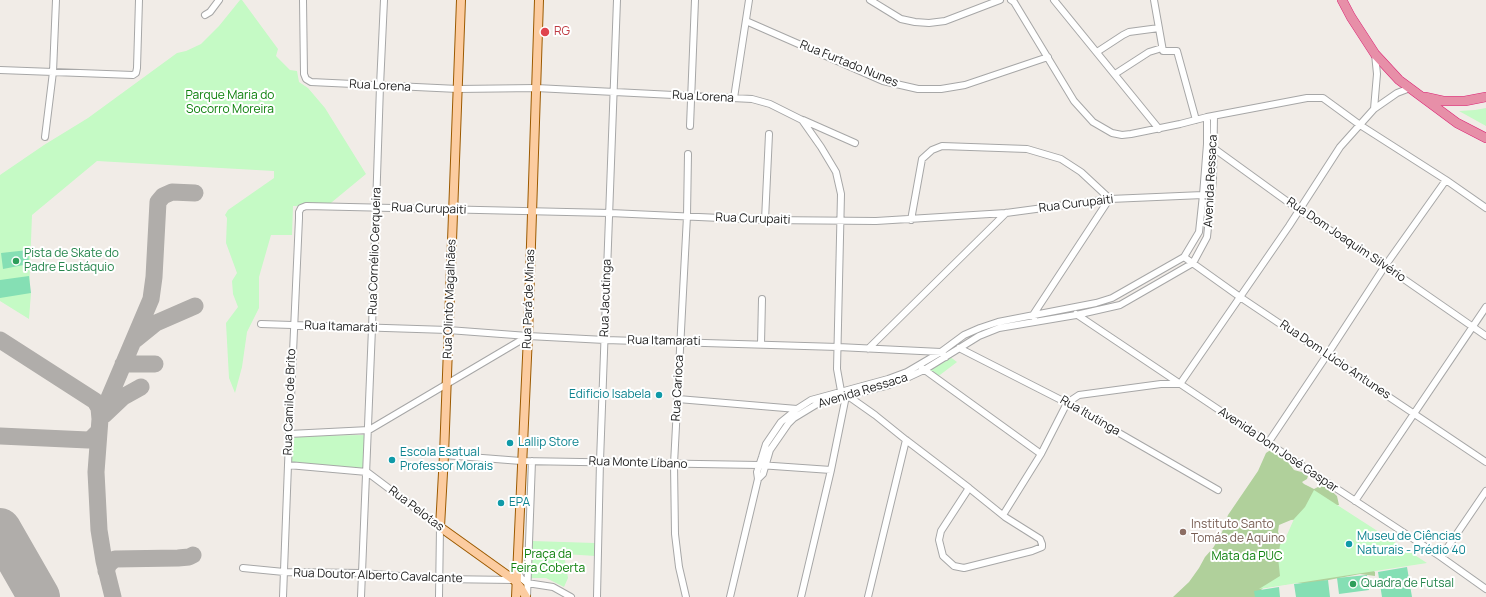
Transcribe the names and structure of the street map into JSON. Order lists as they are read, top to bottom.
{
  "streets": {
    "main road": ["Rua Olinto Magalhães", "Rua Pará de Minas", "Rua Pelotas"],
    "street": [
      "Rua Furtado Nunes",
      "Rua Lorena",
      "Avenida Ressaca",
      "Rua Curupaiti",
      "Rua Dom Joaquim Silvério",
      "Rua Cornélio Cerqueira",
      "Rua Jacutinga",
      "Rua Itamarati",
      "Rua Dom Lúcio Antunes",
      "Rua Carioca",
      "Rua Camilo de Brito",
      "Rua Itutinga",
      "Avenida Dom José Gaspar",
      "Rua Monte Líbano",
      "Rua Doutor Alberto Cavalcante"
    ]
  },
  "crossings": [
    ["Rua Lorena", "Avenida Ressaca"],
    ["Rua Lorena", "Rua Curupaiti"],
    ["Rua Lorena", "Rua Cornélio Cerqueira"],
    ["Rua Lorena", "Rua Jacutinga"],
    ["Rua Lorena", "Rua Olinto Magalhães"],
    ["Rua Lorena", "Rua Pará de Minas"],
    ["Rua Lorena", "Rua Itamarati"],
    ["Avenida Ressaca", "Rua Curupaiti"],
    ["Avenida Ressaca", "Rua Dom Joaquim Silvério"],
    ["Avenida Ressaca", "Rua Itamarati"],
    ["Avenida Ressaca", "Rua Dom Lúcio Antunes"],
    ["Avenida Ressaca", "Rua Itutinga"],
    ["Avenida Ressaca", "Avenida Dom José Gaspar"],
    ["Avenida Ressaca", "Rua Monte Líbano"],
    ["Rua Curupaiti", "Rua Cornélio Cerqueira"],
    ["Rua Curupaiti", "Rua Jacutinga"],
    ["Rua Curupaiti", "Rua Olinto Magalhães"],
    ["Rua Curupaiti", "Rua Pará de Minas"],
    ["Rua Curupaiti", "Rua Carioca"],
    ["Rua Curupaiti", "Rua Camilo de Brito"],
    ["Rua Cornélio Cerqueira", "Rua Itamarati"],
    ["Rua Cornélio Cerqueira", "Rua Pelotas"],
    ["Rua Cornélio Cerqueira", "Rua Doutor Alberto Cavalcante"],
    ["Rua Jacutinga", "Rua Itamarati"],
    ["Rua Jacutinga", "Rua Monte Líbano"],
    ["Rua Olinto Magalhães", "Rua Itamarati"],
    ["Rua Olinto Magalhães", "Rua Monte Líbano"],
    ["Rua Olinto Magalhães", "Rua Pelotas"],
    ["Rua Olinto Magalhães", "Rua Doutor Alberto Cavalcante"],
    ["Rua Pará de Minas", "Rua Itamarati"],
    ["Rua Pará de Minas", "Rua Monte Líbano"],
    ["Rua Pará de Minas", "Rua Pelotas"],
    ["Rua Pará de Minas", "Rua Doutor Alberto Cavalcante"],
    ["Rua Itamarati", "Rua Carioca"],
    ["Rua Itamarati", "Rua Camilo de Brito"],
    ["Rua Carioca", "Rua Monte Líbano"],
    ["Rua Camilo de Brito", "Rua Doutor Alberto Cavalcante"],
    ["Rua Pelotas", "Rua Doutor Alberto Cavalcante"]
  ],
  "parks": ["Parque Maria do Socorro Moreira", "Praça da Feira Coberta", "Mata da PUC"],
  "places": [
    "RG",
    "Pista de Skate do Padre Eustáquio",
    "Edificio Isabela",
    "Lallip Store",
    "Escola Esatual Professor Morais",
    "EPA",
    "Instituto Santo Tomás de Aquino",
    "Museu de Ciências Naturais - Prédio 40",
    "Quadra de Futsal"
  ]
}
